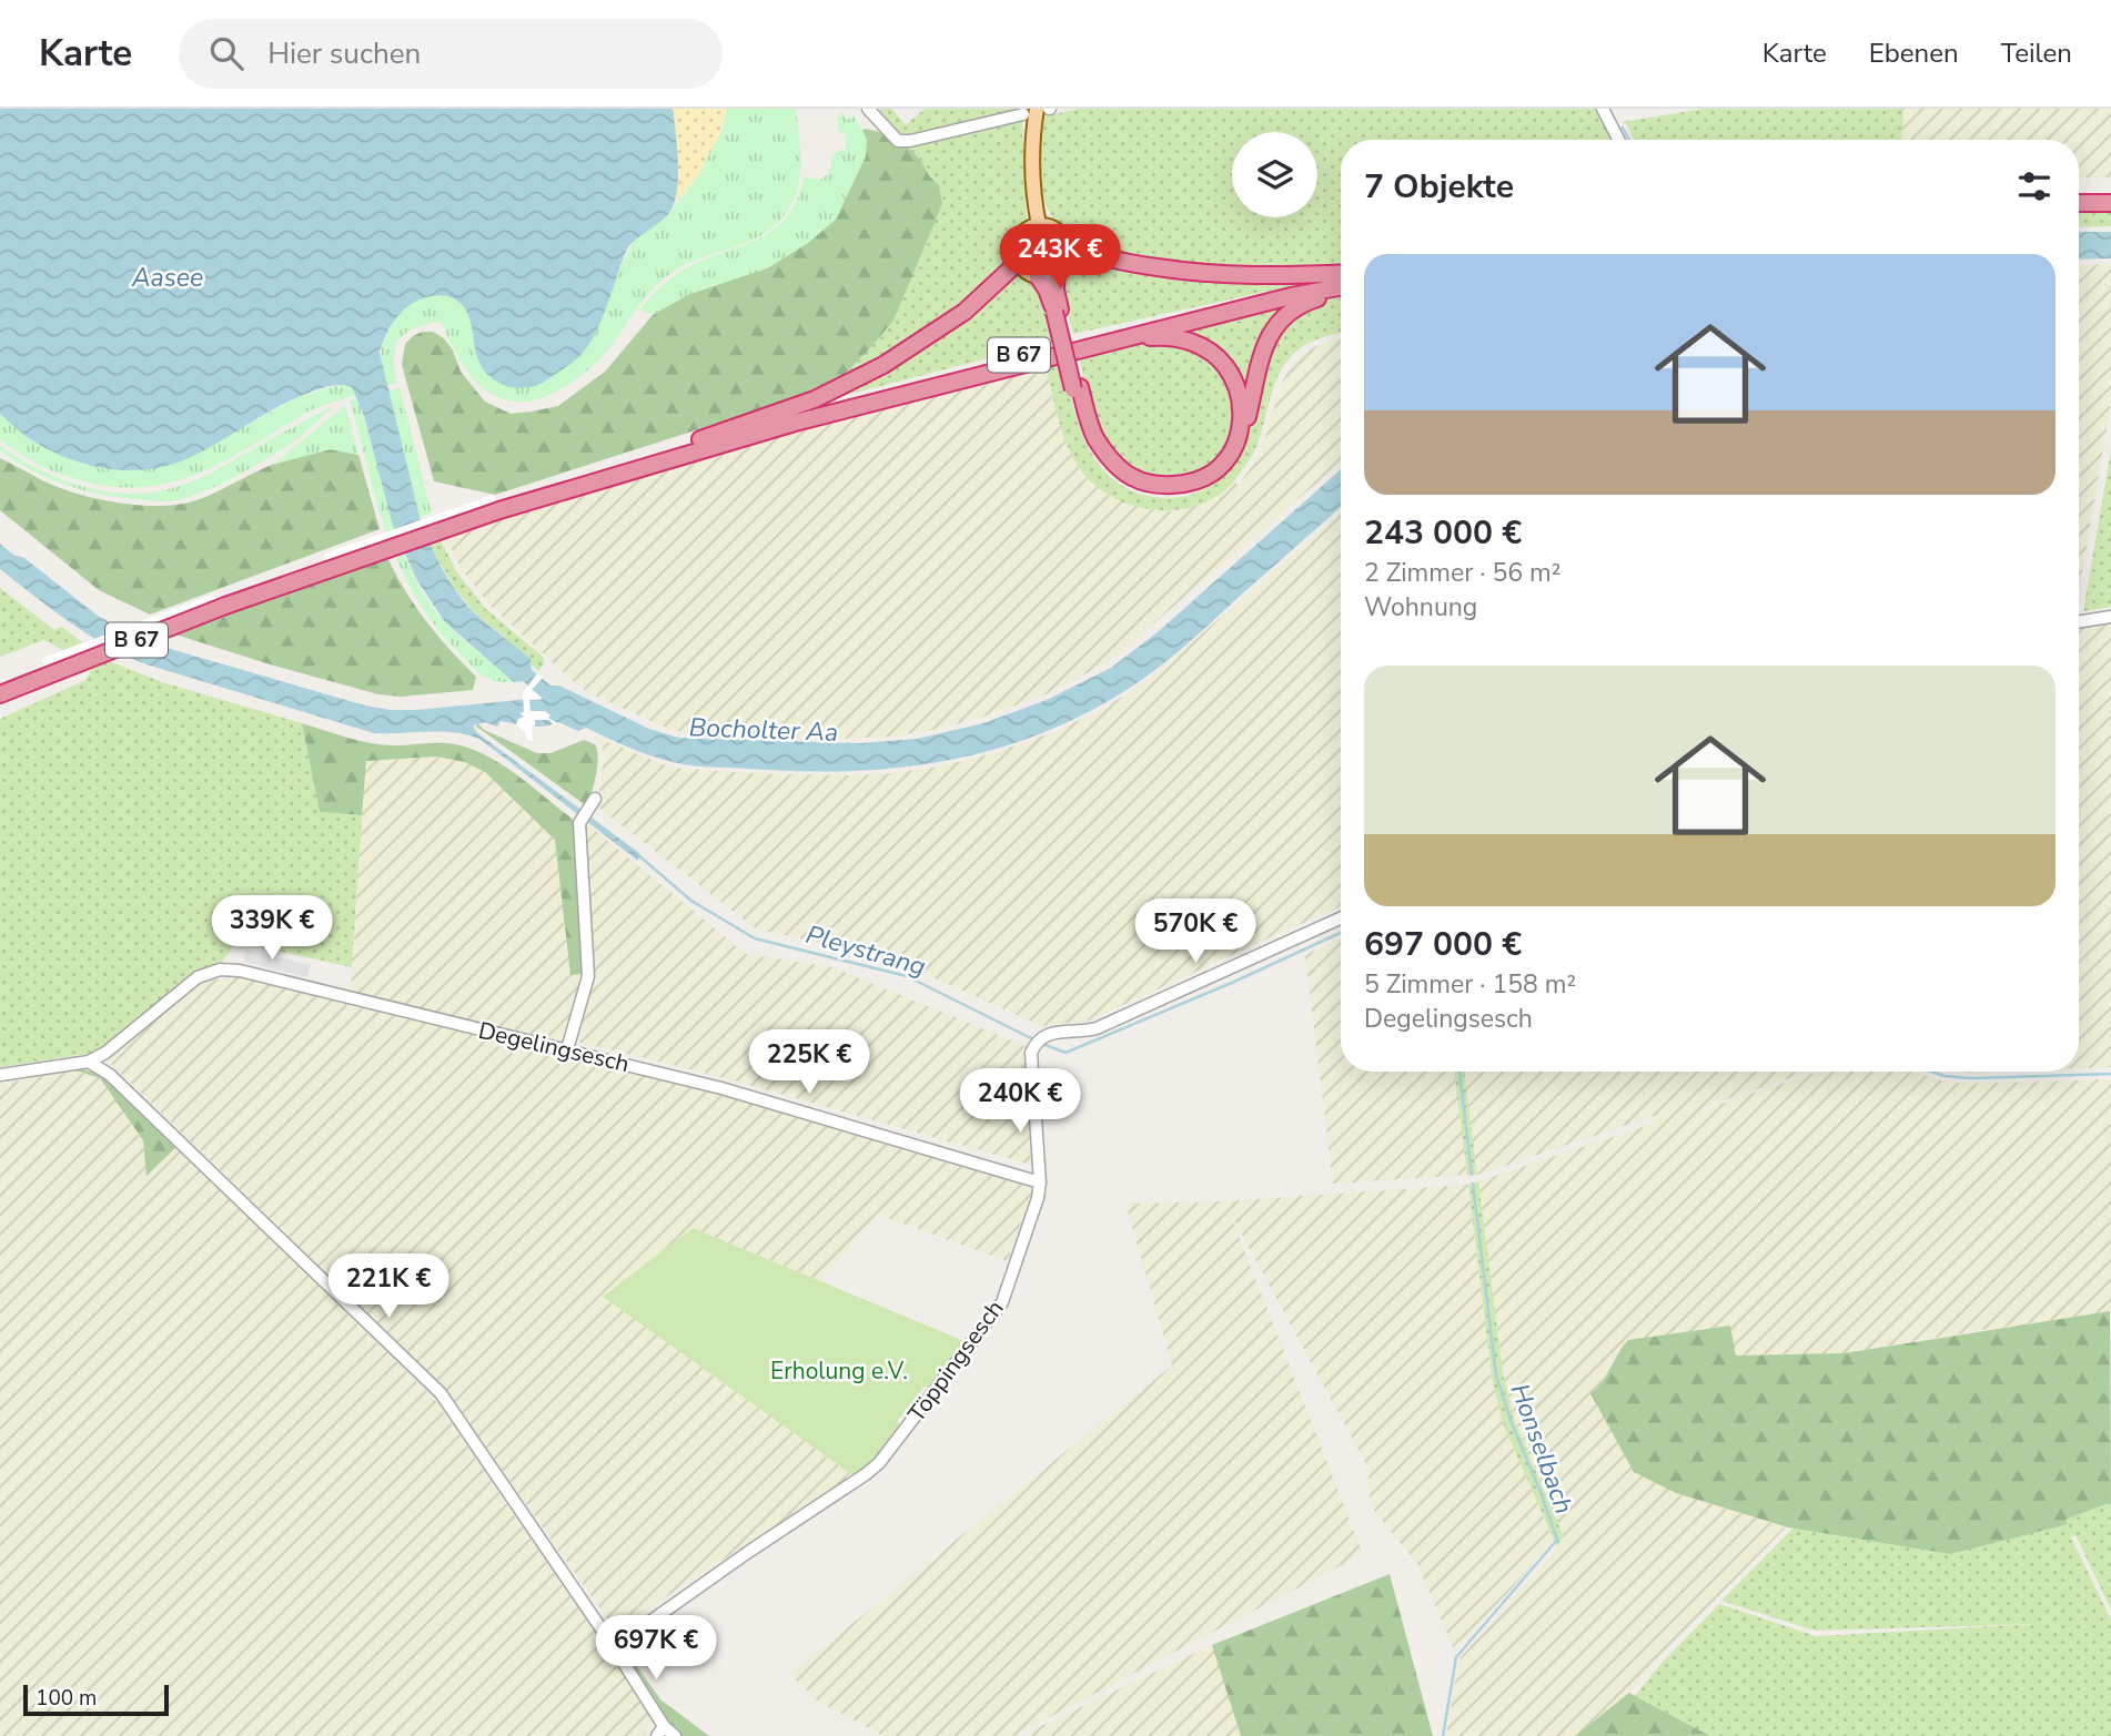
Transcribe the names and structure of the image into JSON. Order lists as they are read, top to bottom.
{
  "streets": {
    "highway": ["B 67"],
    "street": ["Degelingsesch", "Töppingsesch"]
  },
  "crossings": [
    ["Degelingsesch", "Töppingsesch"]
  ],
  "water": [
    "Aasee",
    "Bocholter Aa",
    "Pleystrang",
    "Honselbach"
  ],
  "parks": ["Erholung e.V."],
  "scale_bar": "100 m",
  "page": {
    "header": "Karte",
    "search": "Hier suchen",
    "nav": ["Karte", "Ebenen", "Teilen"],
    "heading": "7 Objekte",
    "price": [
      "243K €",
      "339K €",
      "570K €",
      "225K €",
      "240K €",
      "221K €",
      "697K €"
    ],
    "list": [
      {
        "name": "243 000 €",
        "note": "2 Zimmer · 56 m² · Wohnung"
      },
      {
        "name": "697 000 €",
        "note": "5 Zimmer · 158 m² · Degelingsesch"
      }
    ],
    "scale": "100 m"
  }
}
